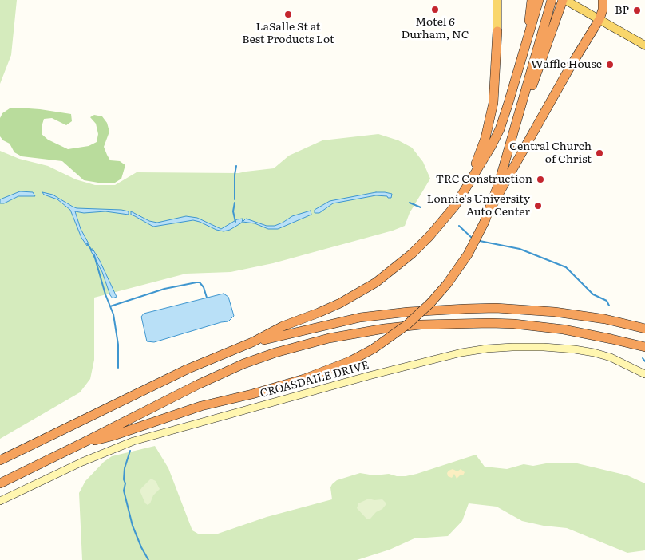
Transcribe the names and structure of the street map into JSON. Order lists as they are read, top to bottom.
{
  "streets": {
    "street": ["CROASDAILE DRIVE"]
  },
  "places": [
    "Motel 6 Durham, NC",
    "BP",
    "LaSalle St at Best Products Lot",
    "Waffle House",
    "Central Church of Christ",
    "TRC Construction",
    "Lonnie's University Auto Center"
  ]
}
